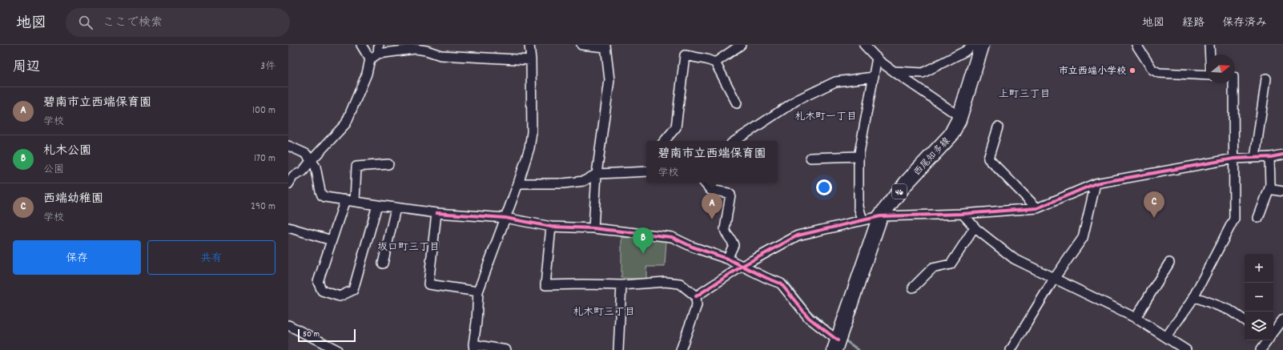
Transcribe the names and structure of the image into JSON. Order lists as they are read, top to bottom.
{
  "streets": {
    "main road": ["西尾知多線", "46"]
  },
  "districts": [
    "上町三丁目",
    "札木町一丁目",
    "坂口町三丁目",
    "札木町三丁目"
  ],
  "places": ["市立西端小学校"],
  "scale_bar": "50 m",
  "north": "right",
  "page": {
    "header": "地図",
    "search": "ここで検索",
    "nav": ["地図", "経路", "保存済み"],
    "heading": ["周辺", "3件"],
    "list": [
      {
        "mark": "A",
        "name": "碧南市立西端保育園",
        "note": "学校",
        "value": "100 m"
      },
      {
        "mark": "B",
        "name": "札木公園",
        "note": "公園",
        "value": "170 m"
      },
      {
        "mark": "C",
        "name": "西端幼稚園",
        "note": "学校",
        "value": "290 m"
      }
    ],
    "popup": ["碧南市立西端保育園", "学校"],
    "pins": ["C", "A", "B"],
    "buttons": ["保存", "共有"],
    "map_buttons": ["+", "−"],
    "scale": "50 m"
  }
}
